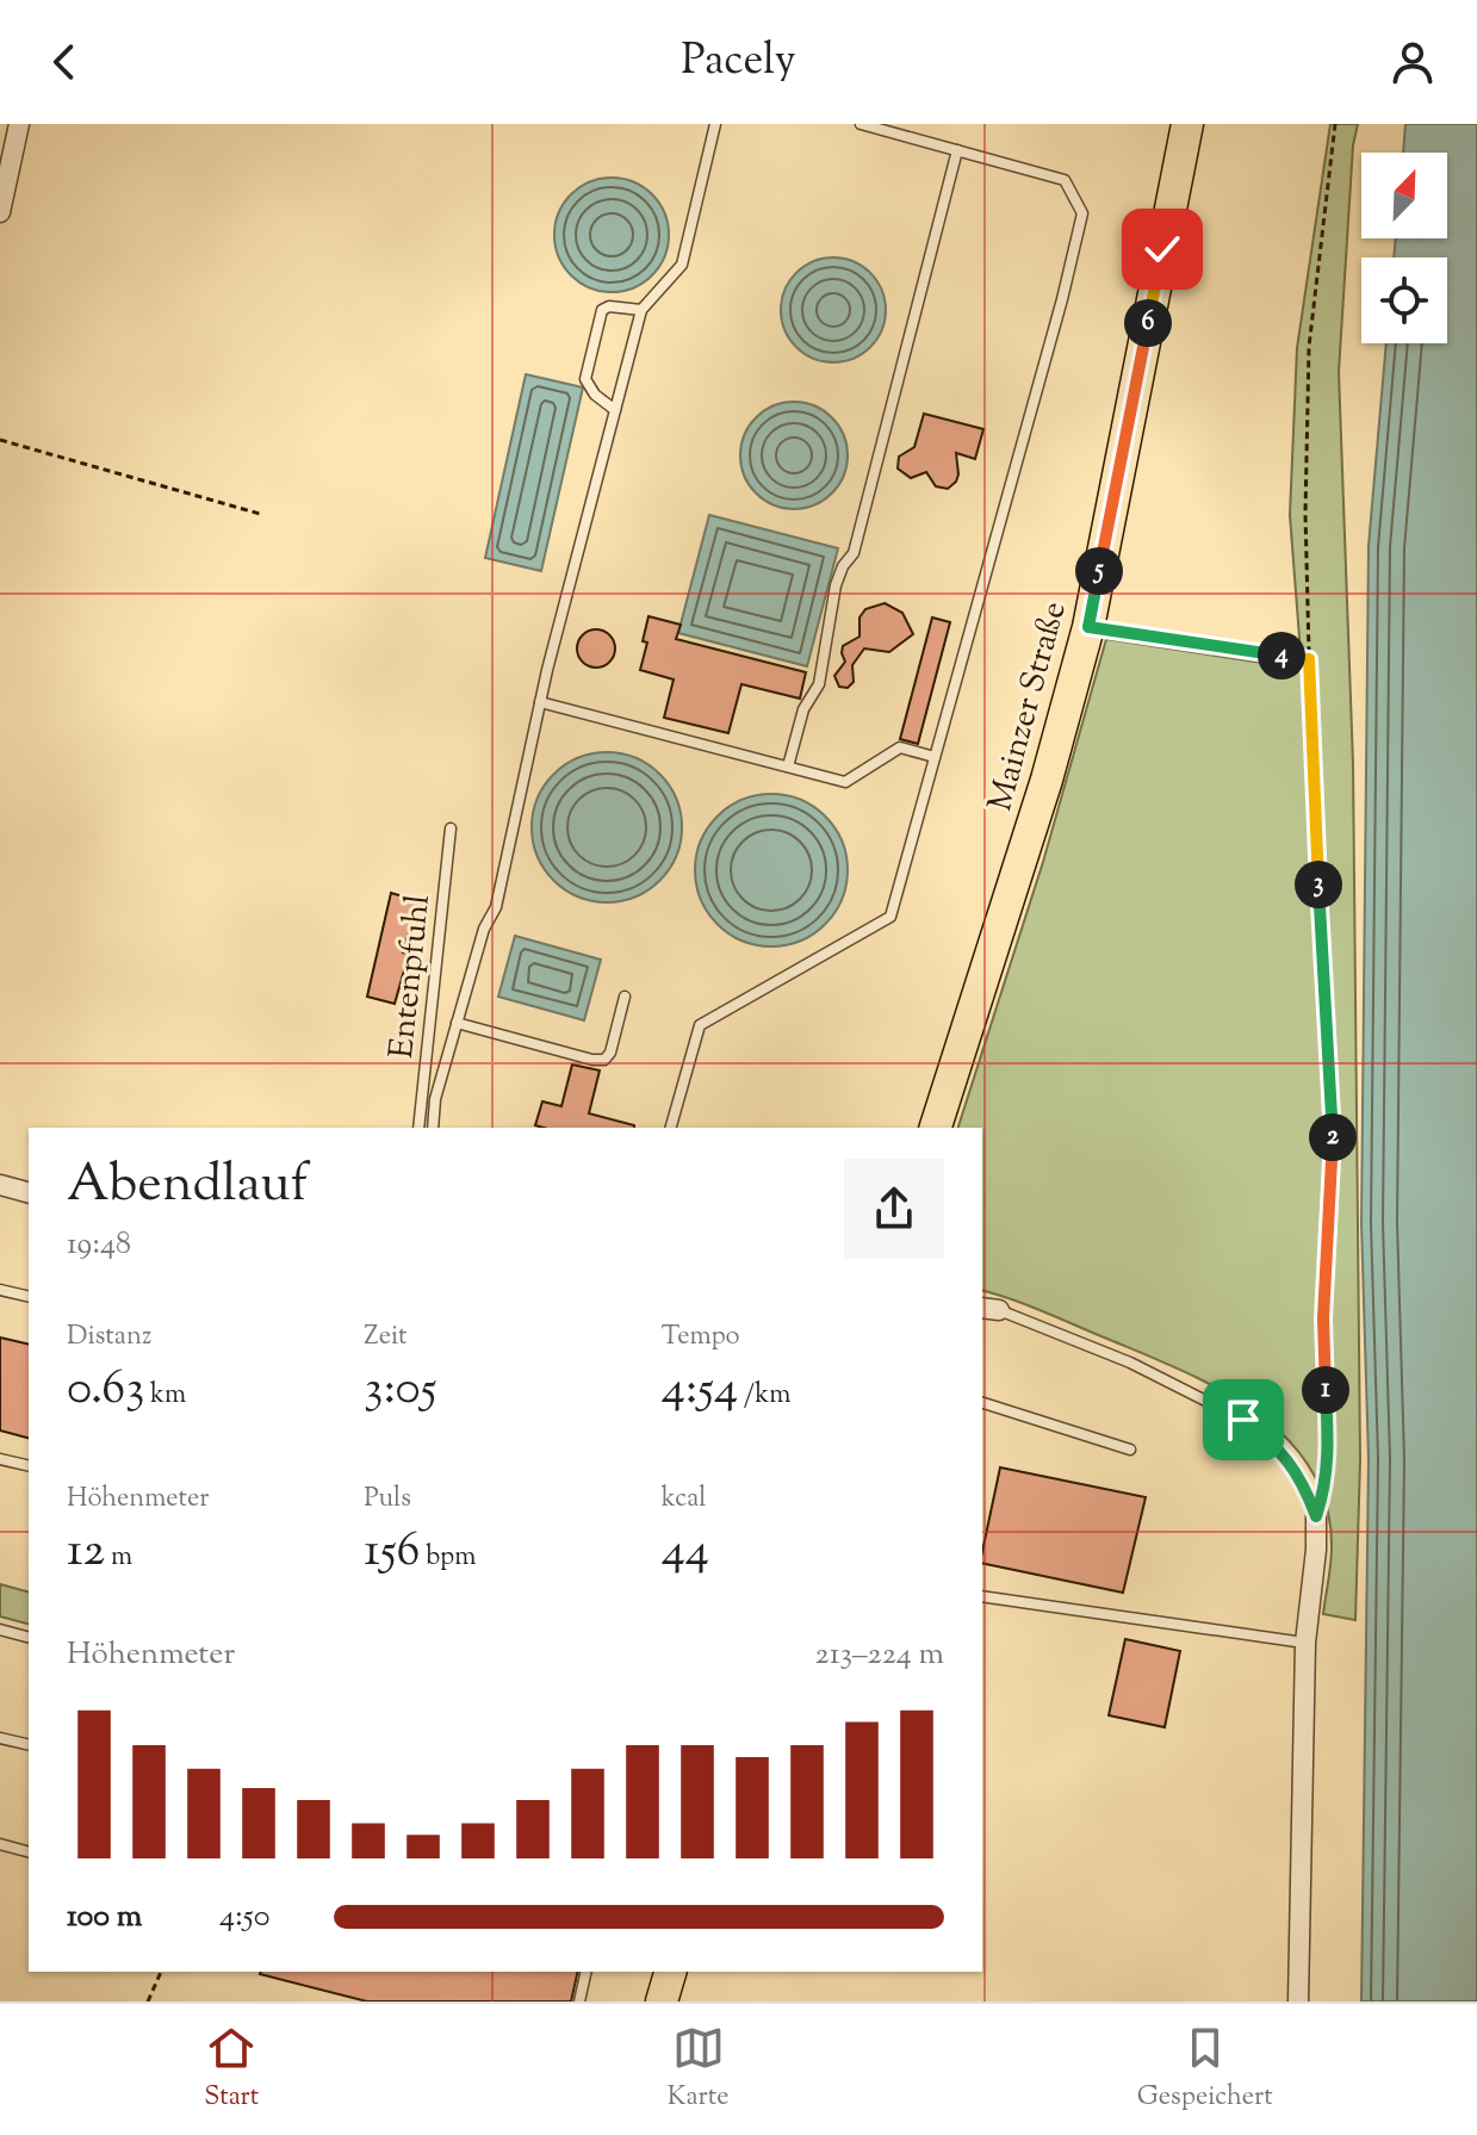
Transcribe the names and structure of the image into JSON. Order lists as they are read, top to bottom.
{
  "streets": {
    "main road": ["Mainzer Straße"],
    "lane": ["Entenpfuhl"]
  },
  "north": "top right",
  "page": {
    "header": "Pacely",
    "pins": [
      "6",
      "5",
      "4",
      "3",
      "2",
      "1"
    ],
    "heading": ["Abendlauf", "19:48"],
    "stats": [
      ["Distanz", "0.63 km"],
      ["Zeit", "3:05"],
      ["Tempo", "4:54 /km"],
      ["Höhenmeter", "12 m"],
      ["Puls", "156 bpm"],
      ["kcal", "44"]
    ],
    "chart": ["Höhenmeter", "213–224 m"],
    "list": [
      {
        "name": "100 m",
        "note": "4:50"
      }
    ],
    "tabs": ["Start", "Karte", "Gespeichert"]
  }
}
